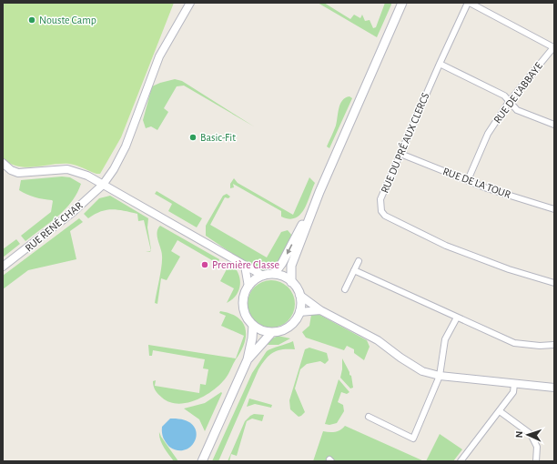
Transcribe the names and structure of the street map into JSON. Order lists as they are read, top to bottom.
{
  "streets": {
    "street": [
      "RUE DE L'ABBAYE",
      "RUE DU PRÉ AUX CLERCS",
      "RUE DE LA TOUR",
      "RUE RENÉ CHAR"
    ]
  },
  "crossings": [
    ["RUE DE L'ABBAYE", "RUE DE LA TOUR"],
    ["RUE DU PRÉ AUX CLERCS", "RUE DE LA TOUR"]
  ],
  "places": ["Nouste Camp", "Basic-Fit", "Première Classe"],
  "north": "left"
}
